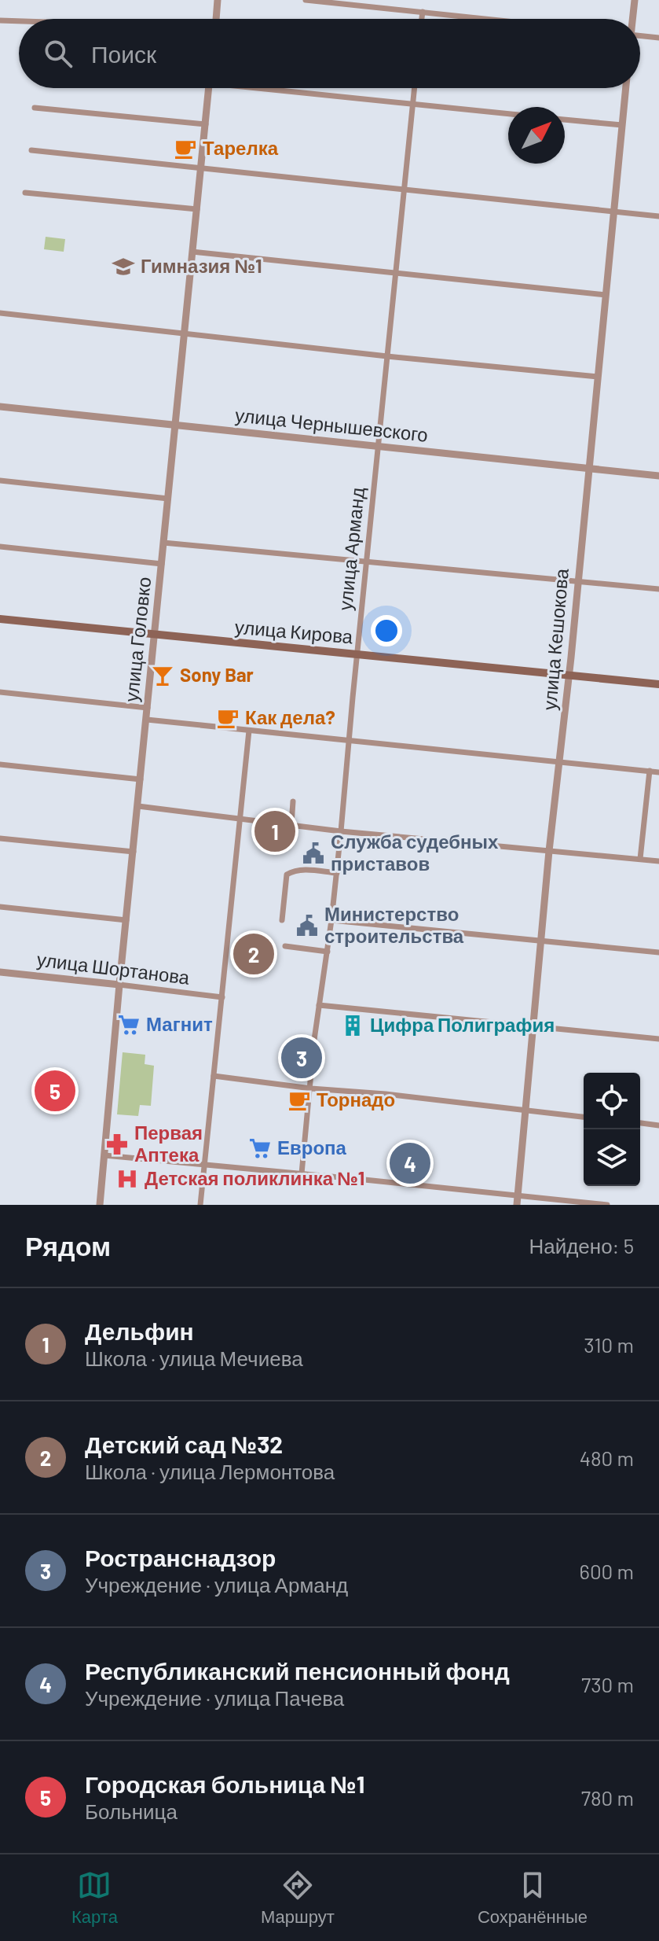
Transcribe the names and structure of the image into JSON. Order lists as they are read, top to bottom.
{
  "streets": {
    "main road": ["улица Кирова"],
    "street": [
      "улица Чернышевского",
      "улица Арманд",
      "улица Головко",
      "улица Кешокова",
      "улица Шортанова"
    ]
  },
  "crossings": [
    ["улица Чернышевского", "улица Арманд"],
    ["улица Чернышевского", "улица Головко"],
    ["улица Чернышевского", "улица Кешокова"],
    ["улица Арманд", "улица Кирова"],
    ["улица Кирова", "улица Головко"],
    ["улица Кирова", "улица Кешокова"],
    ["улица Головко", "улица Шортанова"]
  ],
  "places": {
    "cafe": ["Тарелка", "Как дела?", "Торнадо"],
    "school or university": ["Гимназия №1"],
    "bar": ["Sony Bar"],
    "public building": ["Служба судебных приставов", "Министерство строительства"],
    "supermarket": ["Магнит", "Европа"],
    "building": ["Цифра Полиграфия"],
    "pharmacy": ["Первая Аптека"],
    "hospital": ["Детская поликлинка №1"]
  },
  "north": "top right",
  "page": {
    "search": "Поиск",
    "pins": [
      "1",
      "2",
      "3",
      "5",
      "4"
    ],
    "heading": ["Рядом", "Найдено: 5"],
    "list": [
      {
        "mark": "1",
        "name": "Дельфин",
        "note": "Школа · улица Мечиева",
        "value": "310 m"
      },
      {
        "mark": "2",
        "name": "Детский сад №32",
        "note": "Школа · улица Лермонтова",
        "value": "480 m"
      },
      {
        "mark": "3",
        "name": "Ространснадзор",
        "note": "Учреждение · улица Арманд",
        "value": "600 m"
      },
      {
        "mark": "4",
        "name": "Республиканский пенсионный фонд",
        "note": "Учреждение · улица Пачева",
        "value": "730 m"
      },
      {
        "mark": "5",
        "name": "Городская больница №1",
        "note": "Больница",
        "value": "780 m"
      }
    ],
    "nav": ["Карта", "Маршрут", "Сохранённые"]
  }
}
